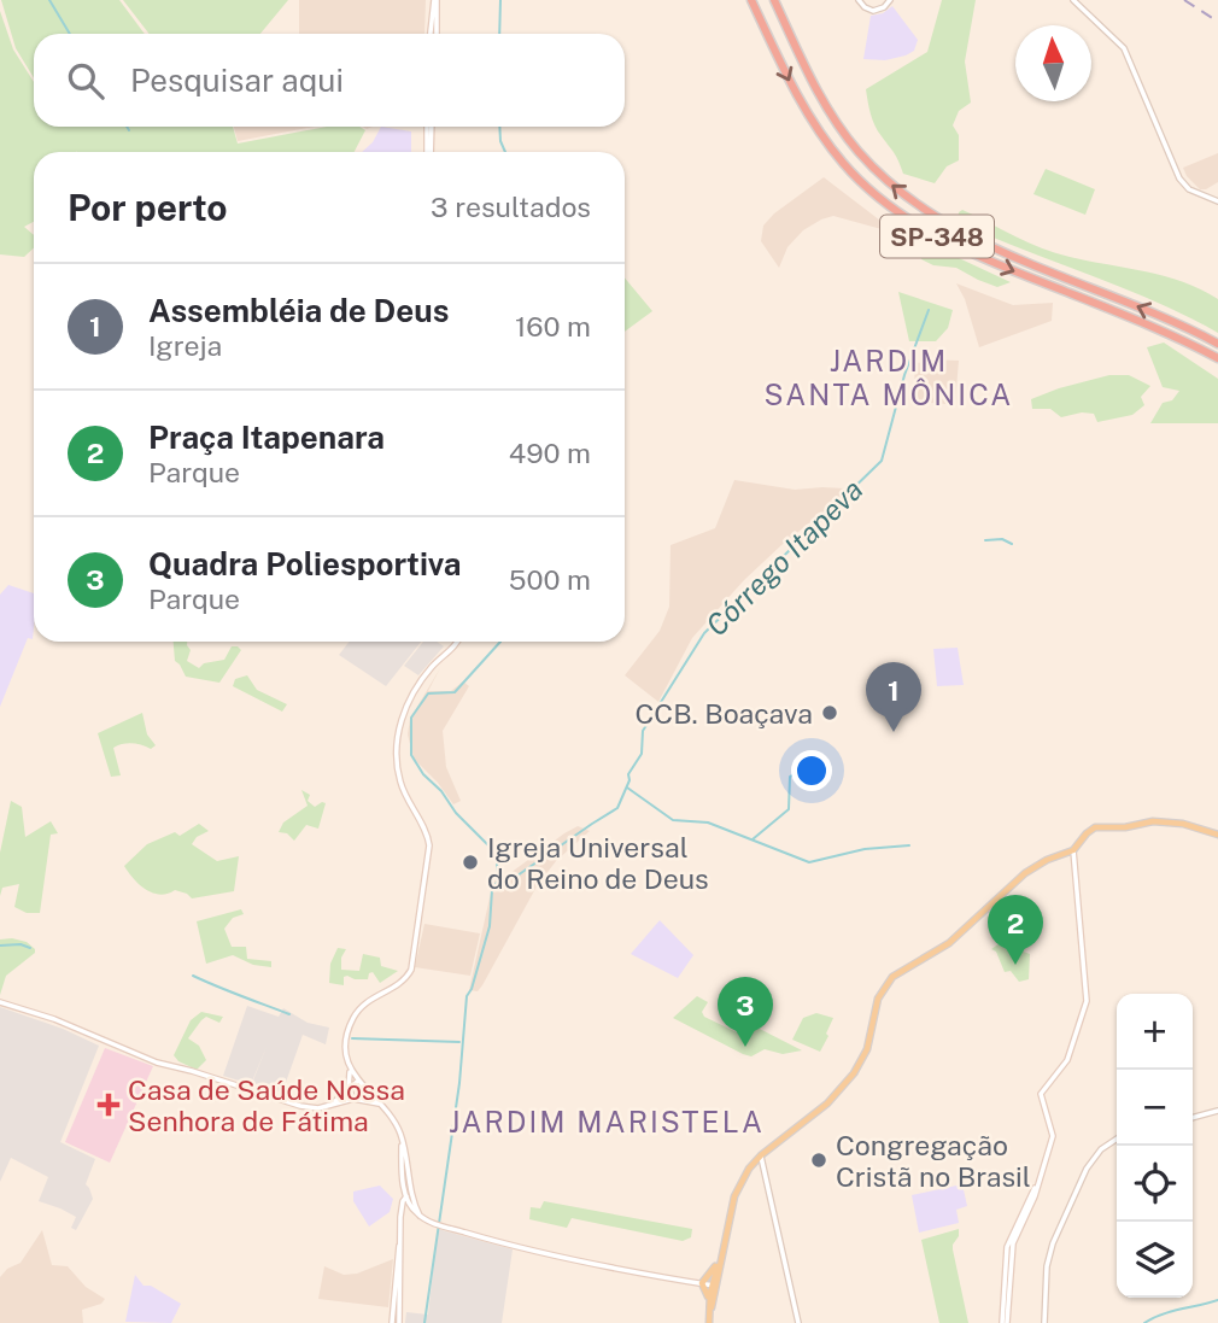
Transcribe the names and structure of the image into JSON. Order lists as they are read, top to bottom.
{
  "streets": {
    "highway": ["SP-348"]
  },
  "districts": ["JARDIM SANTA MÔNICA", "JARDIM MARISTELA"],
  "water": ["Córrego Itapeva"],
  "places": {
    "other": ["CCB. Boaçava", "Igreja Universal do Reino de Deus", "Congregação Cristã no Brasil"],
    "health": ["Casa de Saúde Nossa Senhora de Fátima"]
  },
  "north": "top",
  "page": {
    "search": "Pesquisar aqui",
    "heading": ["Por perto", "3 resultados"],
    "list": [
      {
        "mark": "1",
        "name": "Assembléia de Deus",
        "note": "Igreja",
        "value": "160 m"
      },
      {
        "mark": "2",
        "name": "Praça Itapenara",
        "note": "Parque",
        "value": "490 m"
      },
      {
        "mark": "3",
        "name": "Quadra Poliesportiva",
        "note": "Parque",
        "value": "500 m"
      }
    ],
    "pins": ["1", "2", "3"],
    "map_buttons": ["+", "−"]
  }
}
